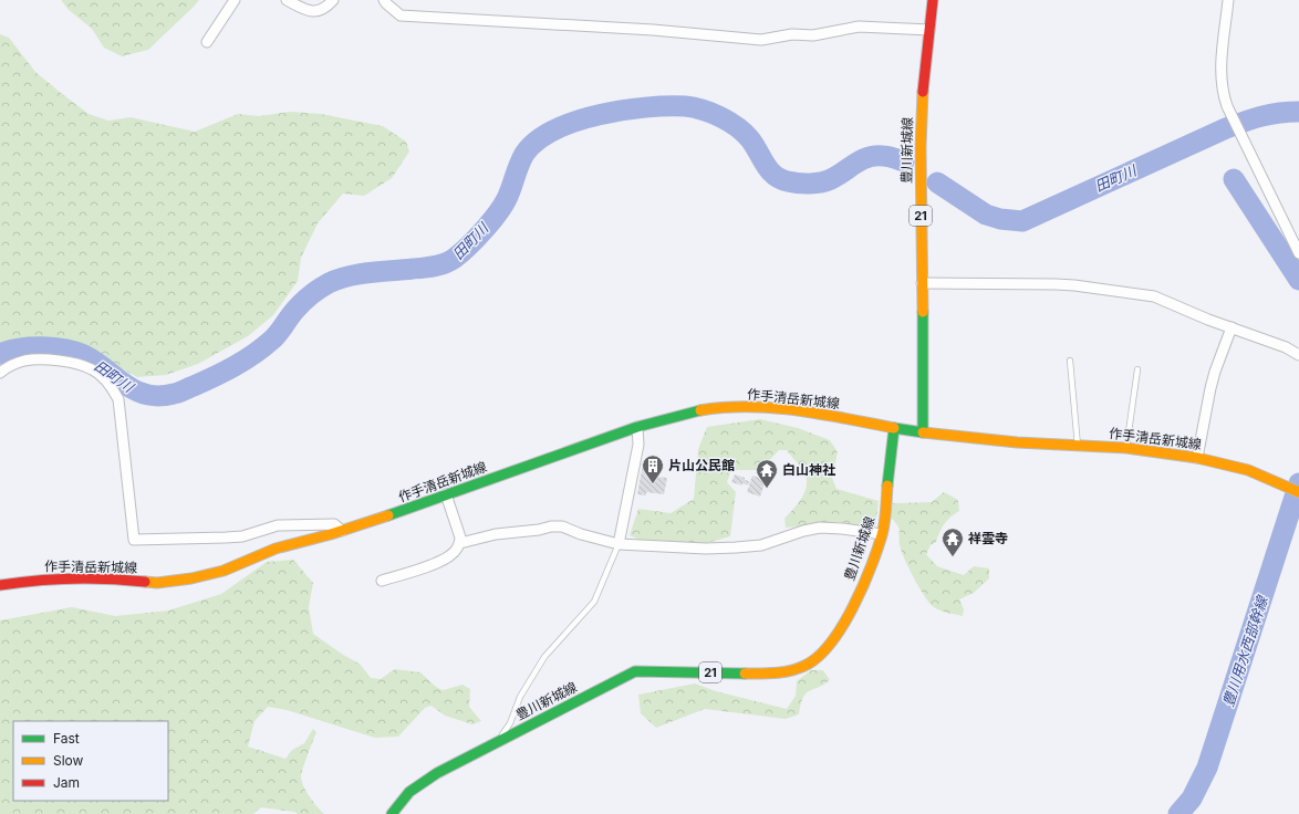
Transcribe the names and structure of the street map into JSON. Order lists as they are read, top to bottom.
{
  "streets": {
    "main road": ["豊川新城線", "21", "作手清岳新城線"]
  },
  "crossings": [
    ["豊川新城線", "作手清岳新城線"]
  ],
  "water": ["田町川", "豊川用水西部幹線"],
  "places": {
    "building": ["片山公民館"],
    "temple": ["白山神社", "祥雲寺"]
  },
  "legend": ["Fast", "Slow", "Jam"]
}
